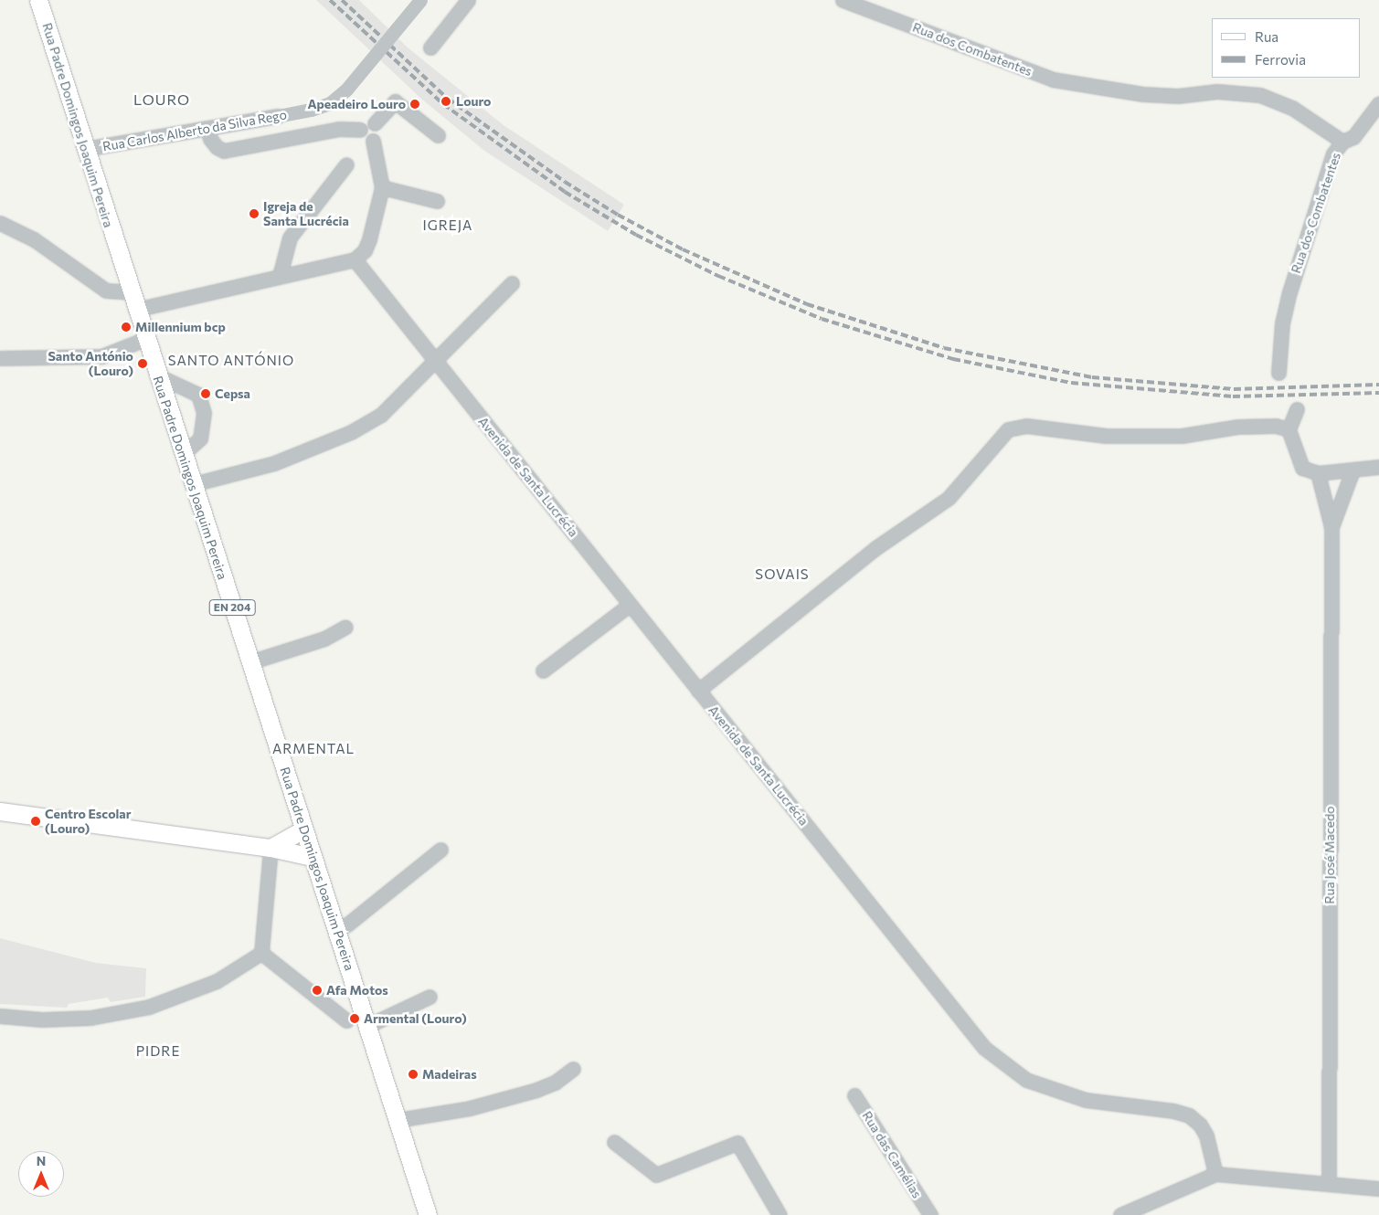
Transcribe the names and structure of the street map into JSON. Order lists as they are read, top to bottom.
{
  "streets": {
    "main road": ["Rua Padre Domingos Joaquim Pereira", "EN 204"],
    "street": [
      "Rua dos Combatentes",
      "Rua Carlos Alberto da Silva Rego",
      "Avenida de Santa Lucrécia",
      "Rua José Macedo",
      "Rua das Camélias"
    ]
  },
  "crossings": [
    ["Rua Padre Domingos Joaquim Pereira", "Rua Carlos Alberto da Silva Rego"]
  ],
  "districts": [
    "LOURO",
    "IGREJA",
    "SANTO ANTÓNIO",
    "SOVAIS",
    "ARMENTAL",
    "PIDRE"
  ],
  "places": [
    "Louro",
    "Apeadeiro Louro",
    "Igreja de Santa Lucrécia",
    "Millennium bcp",
    "Santo António (Louro)",
    "Cepsa",
    "Centro Escolar (Louro)",
    "Afa Motos",
    "Armental (Louro)",
    "Madeiras"
  ],
  "legend": ["Rua", "Ferrovia"],
  "north": "top"
}
